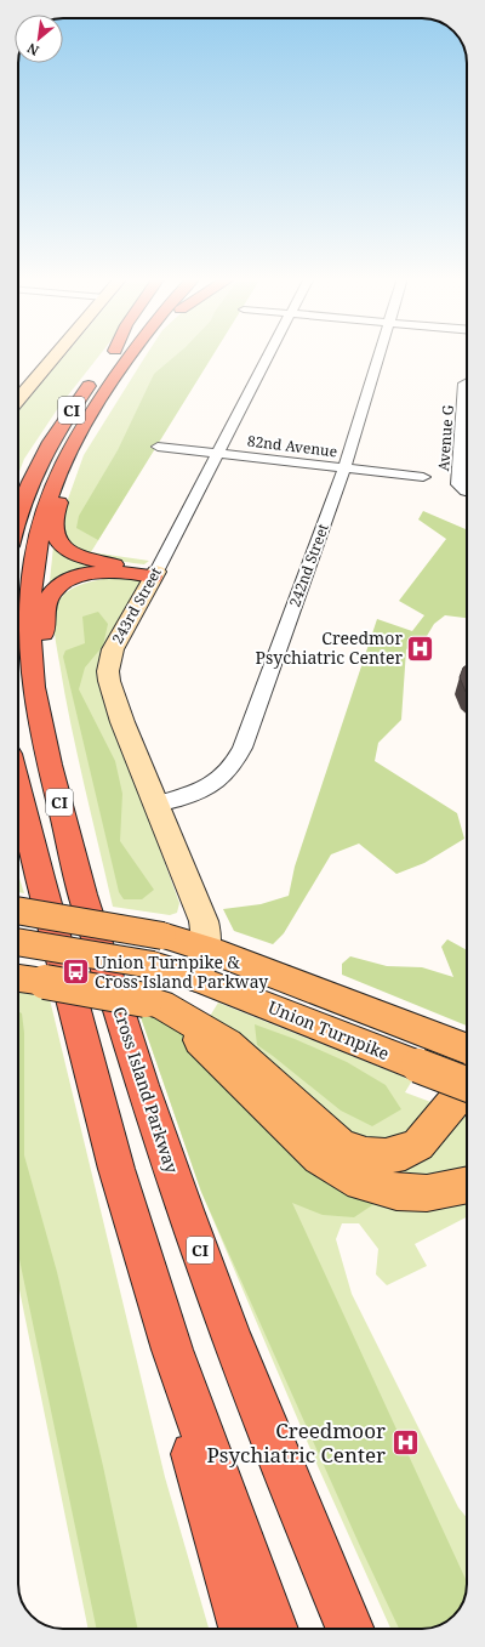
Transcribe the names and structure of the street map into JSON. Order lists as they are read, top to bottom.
{
  "streets": {
    "highway": ["CI", "Cross Island Parkway"],
    "main road": ["Union Turnpike"],
    "street": [
      "Avenue G",
      "82nd Avenue",
      "242nd Street",
      "243rd Street"
    ]
  },
  "crossings": [
    ["82nd Avenue", "242nd Street"],
    ["82nd Avenue", "243rd Street"],
    ["242nd Street", "243rd Street"],
    ["243rd Street", "Union Turnpike"]
  ],
  "places": {
    "hospital": ["Creedmor Psychiatric Center", "Creedmoor Psychiatric Center"],
    "bus stop": ["Union Turnpike & Cross Island Parkway"]
  },
  "north": "bottom left"
}
